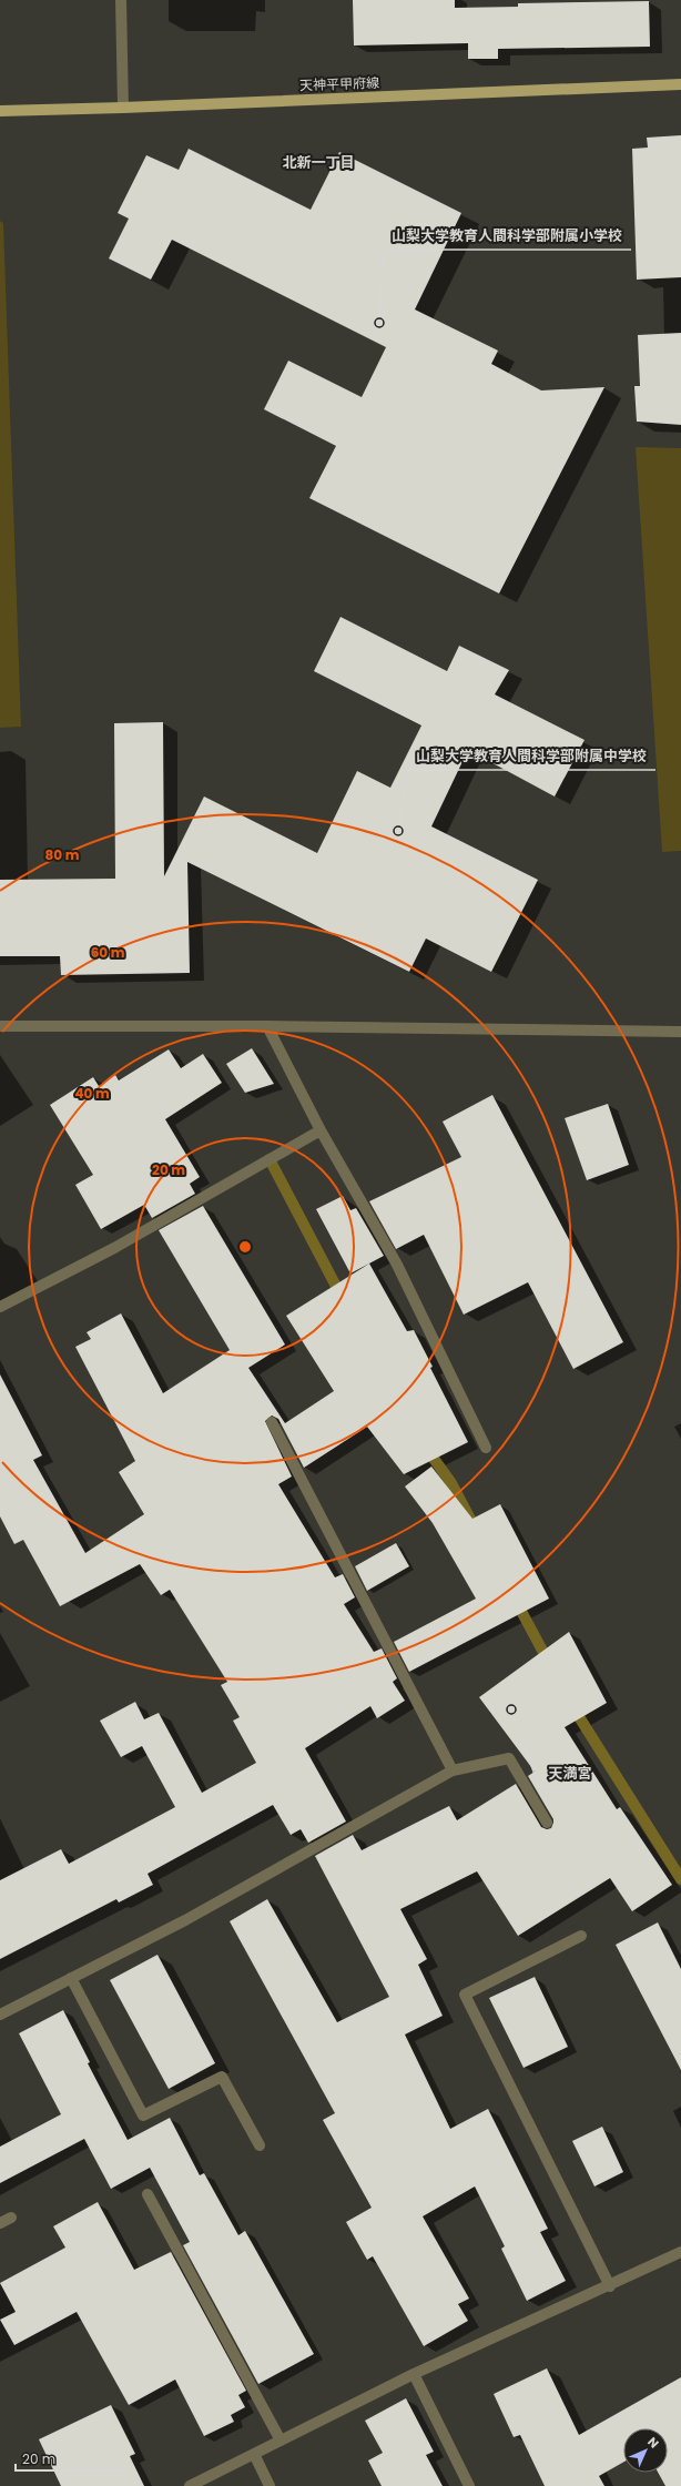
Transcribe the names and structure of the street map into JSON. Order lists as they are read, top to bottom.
{
  "streets": {
    "main road": ["天神平甲府線"]
  },
  "districts": ["北新一丁目"],
  "places": ["山梨大学教育人間科学部附属小学校", "山梨大学教育人間科学部附属中学校", "天満宮"],
  "scale_bar": "20 m",
  "north": "top right",
  "rings": [
    "80 m",
    "60 m",
    "40 m",
    "20 m"
  ]
}
